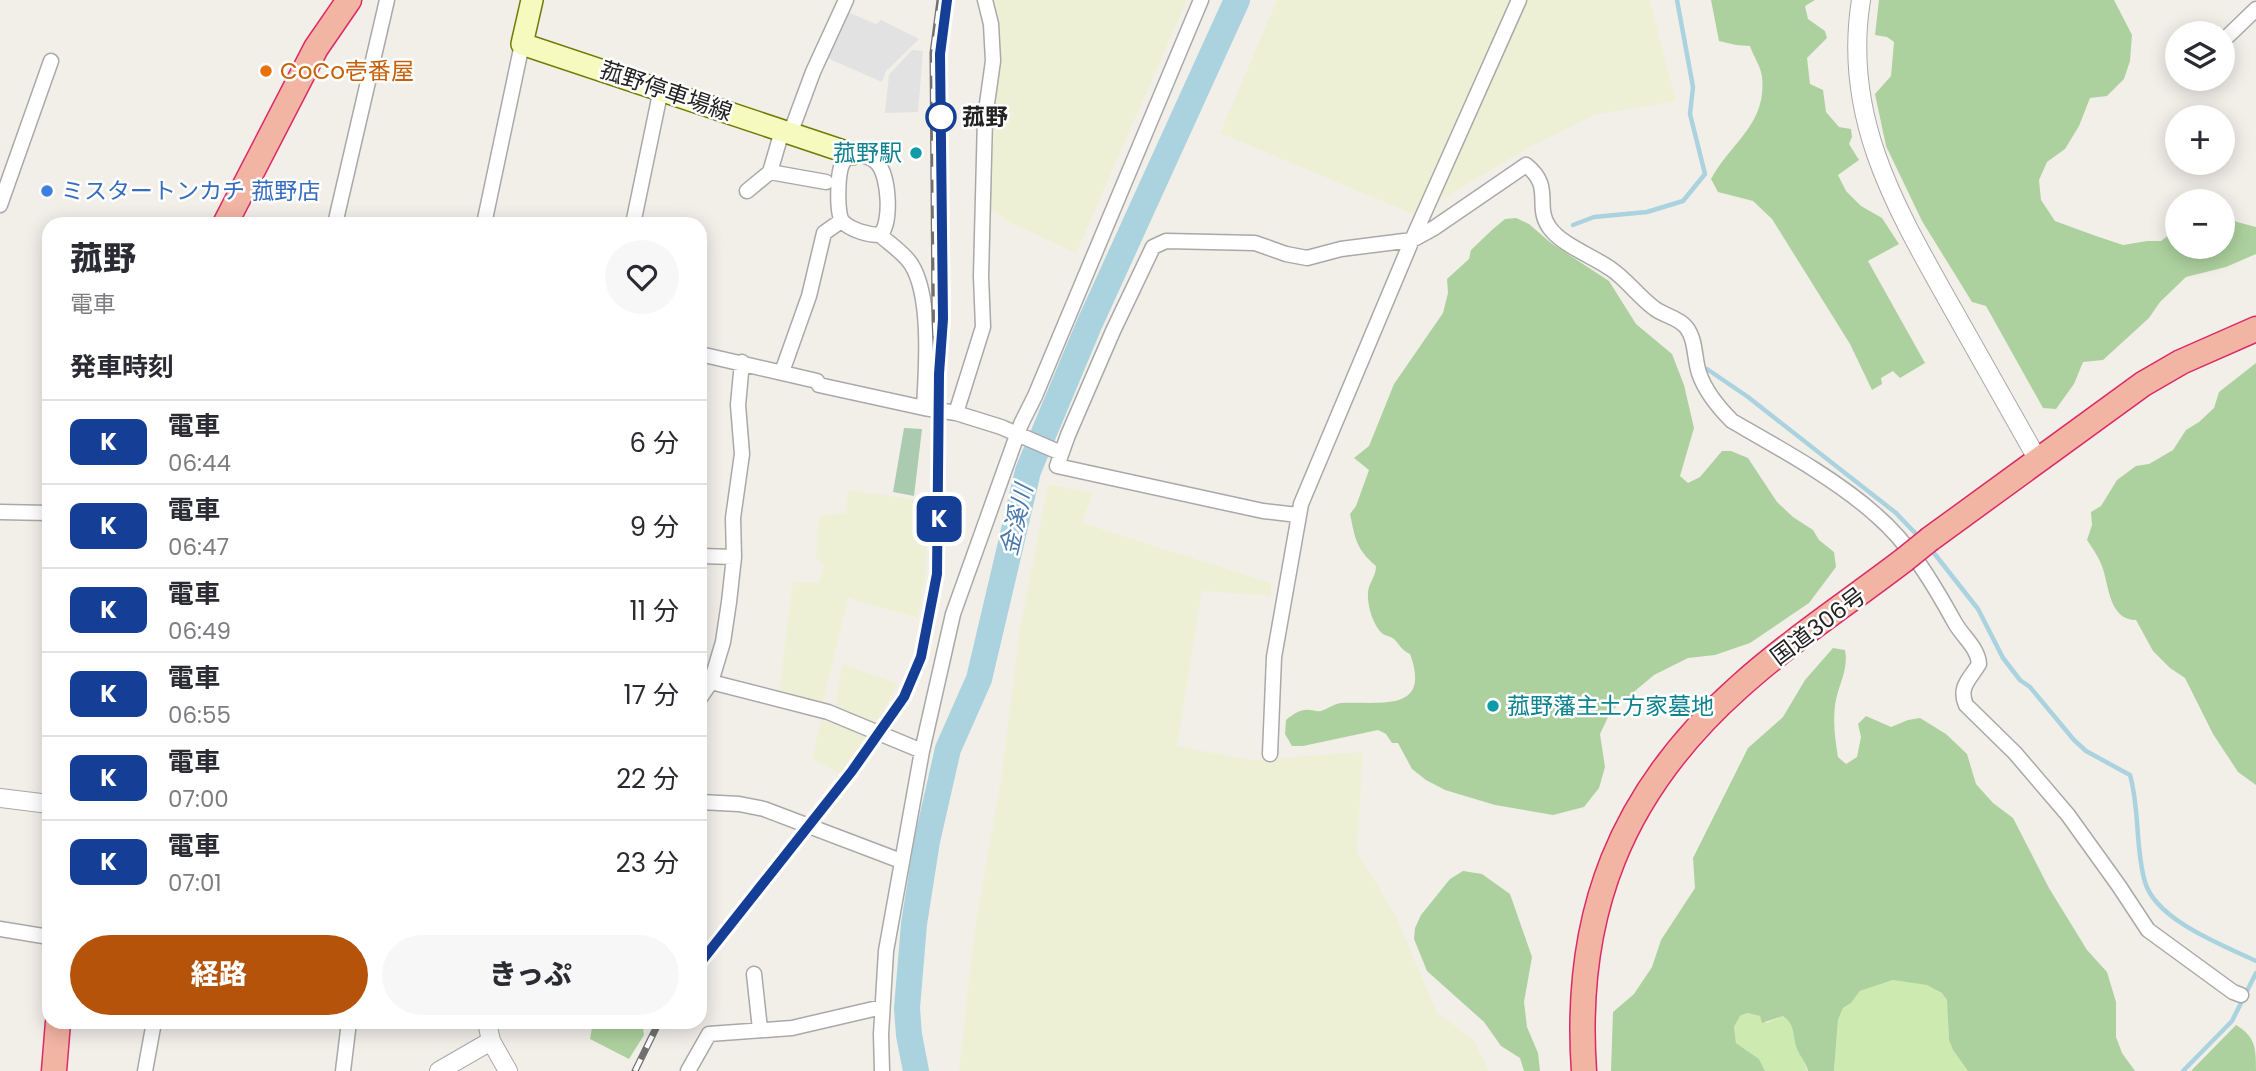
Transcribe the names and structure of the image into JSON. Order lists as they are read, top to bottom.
{
  "streets": {
    "highway": ["国道306号"],
    "main road": ["菰野停車場線"]
  },
  "water": ["金溪川"],
  "places": [
    "CoCo壱番屋",
    "菰野",
    "菰野駅",
    "ミスタートンカチ 菰野店",
    "菰野藩主土方家墓地"
  ],
  "page": {
    "on_map": "K",
    "map_buttons": ["+", "−"],
    "heading": [
      ["菰野", "電車"],
      "発車時刻"
    ],
    "list": [
      {
        "mark": "K",
        "name": "電車",
        "note": "06:44",
        "value": "6 分"
      },
      {
        "mark": "K",
        "name": "電車",
        "note": "06:47",
        "value": "9 分"
      },
      {
        "mark": "K",
        "name": "電車",
        "note": "06:49",
        "value": "11 分"
      },
      {
        "mark": "K",
        "name": "電車",
        "note": "06:55",
        "value": "17 分"
      },
      {
        "mark": "K",
        "name": "電車",
        "note": "07:00",
        "value": "22 分"
      },
      {
        "mark": "K",
        "name": "電車",
        "note": "07:01",
        "value": "23 分"
      }
    ],
    "buttons": ["経路", "きっぷ"]
  }
}
